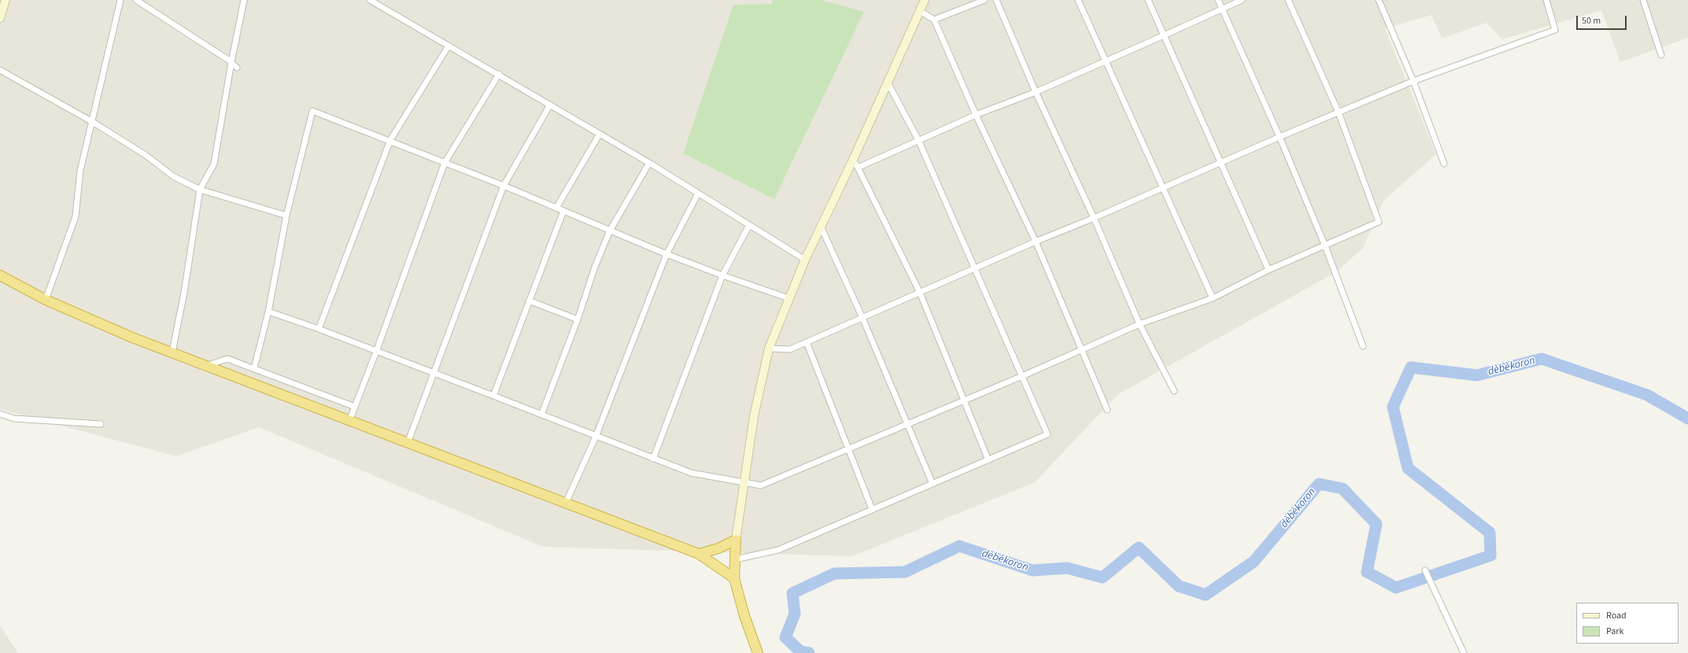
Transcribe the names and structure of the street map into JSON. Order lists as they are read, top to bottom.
{
  "water": ["dèbèkoron"],
  "legend": ["Road", "Park"],
  "scale_bar": "50 m"
}
